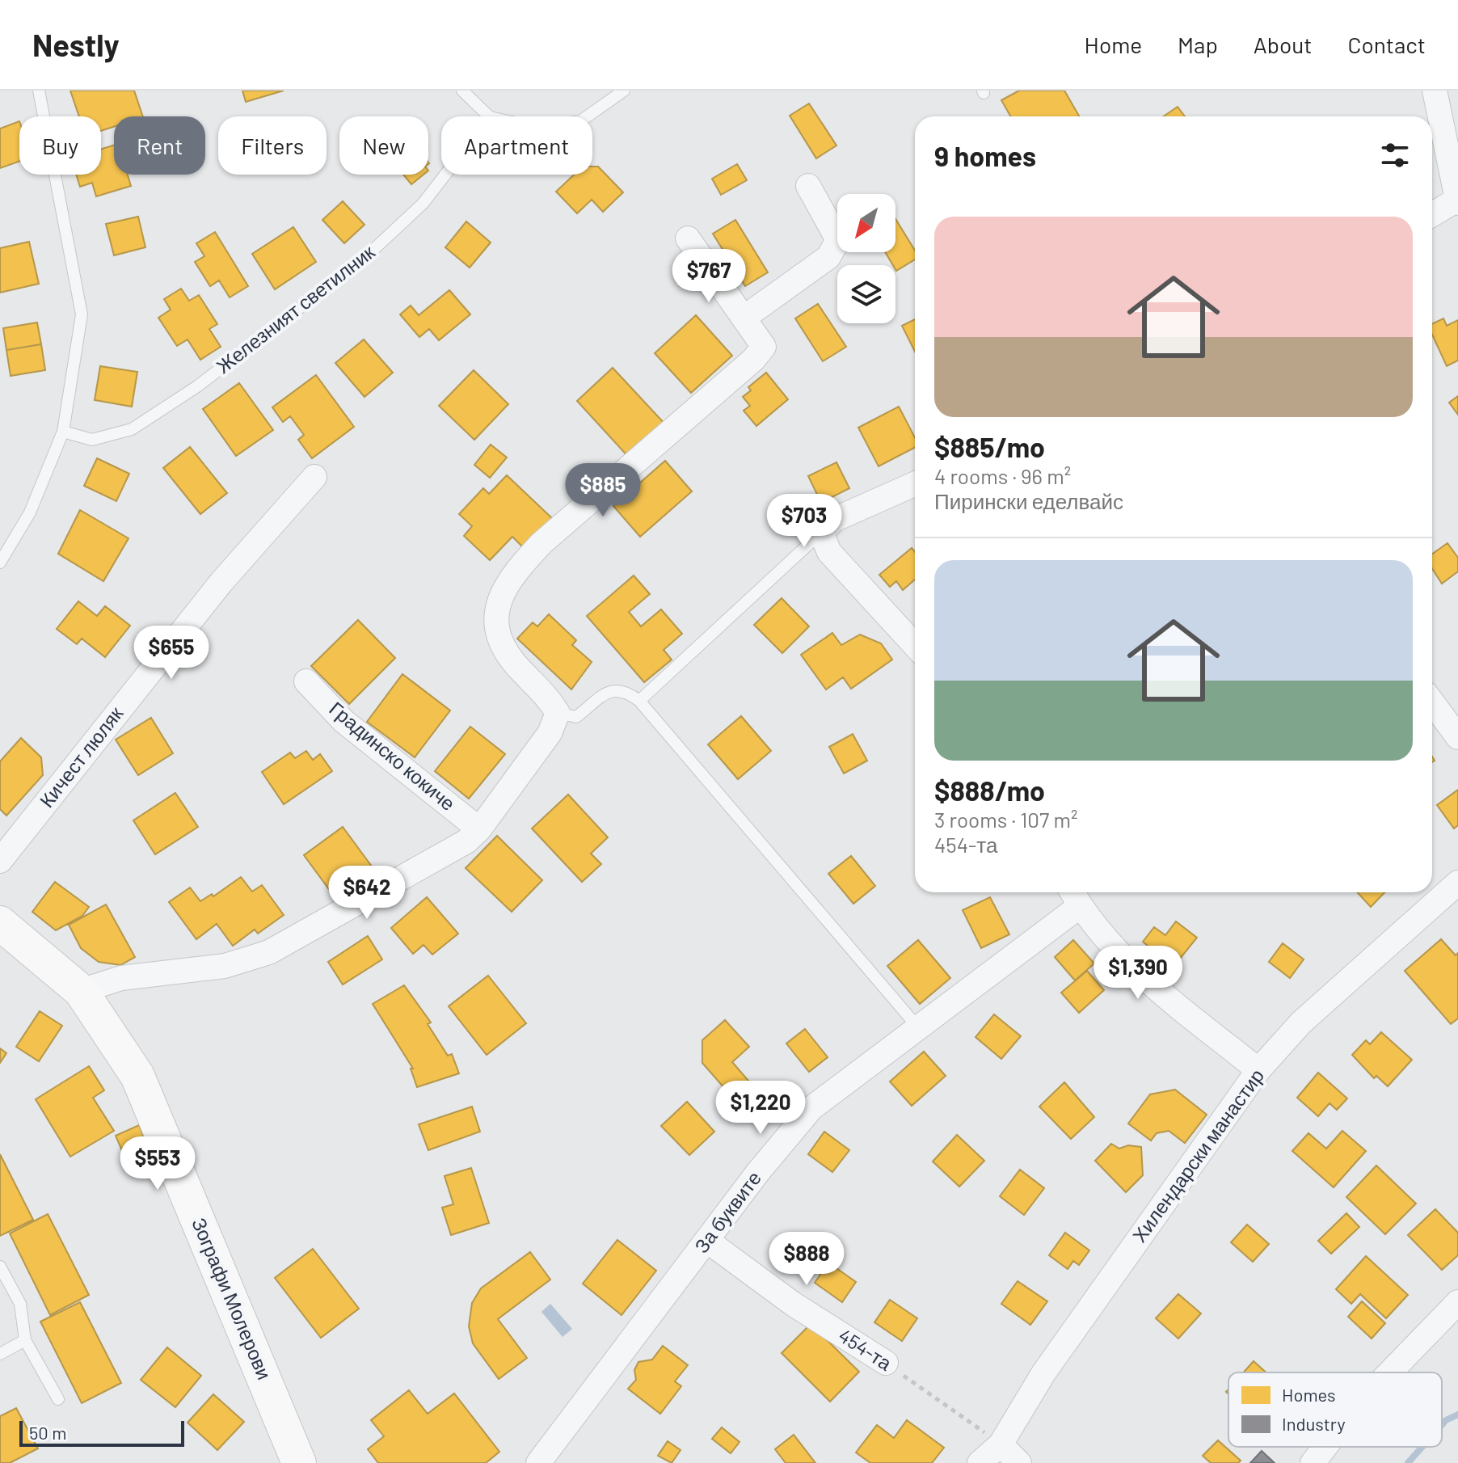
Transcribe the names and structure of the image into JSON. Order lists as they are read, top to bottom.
{
  "streets": {
    "street": [
      "Градинско кокиче",
      "Кичест люляк",
      "Хилендарски манастир",
      "За буквите",
      "Зографи Молерови",
      "454-та"
    ],
    "lane": ["Железният светилник"]
  },
  "crossings": [
    ["Хилендарски манастир", "454-та"],
    ["За буквите", "454-та"]
  ],
  "legend": ["Homes", "Industry"],
  "scale_bar": "50 m",
  "north": "bottom left",
  "page": {
    "header": "Nestly",
    "nav": [
      "Home",
      "Map",
      "About",
      "Contact"
    ],
    "chip": [
      "Buy",
      "Rent",
      "Filters",
      "New",
      "Apartment"
    ],
    "heading": "9 homes",
    "list": [
      {
        "name": "$885/mo",
        "note": "4 rooms · 96 m² · Пирински еделвайс"
      },
      {
        "name": "$888/mo",
        "note": "3 rooms · 107 m² · 454-та"
      }
    ],
    "price": [
      "$767",
      "$885",
      "$703",
      "$655",
      "$642",
      "$1,390",
      "$1,220",
      "$553",
      "$888"
    ],
    "scale": "50 m"
  }
}
